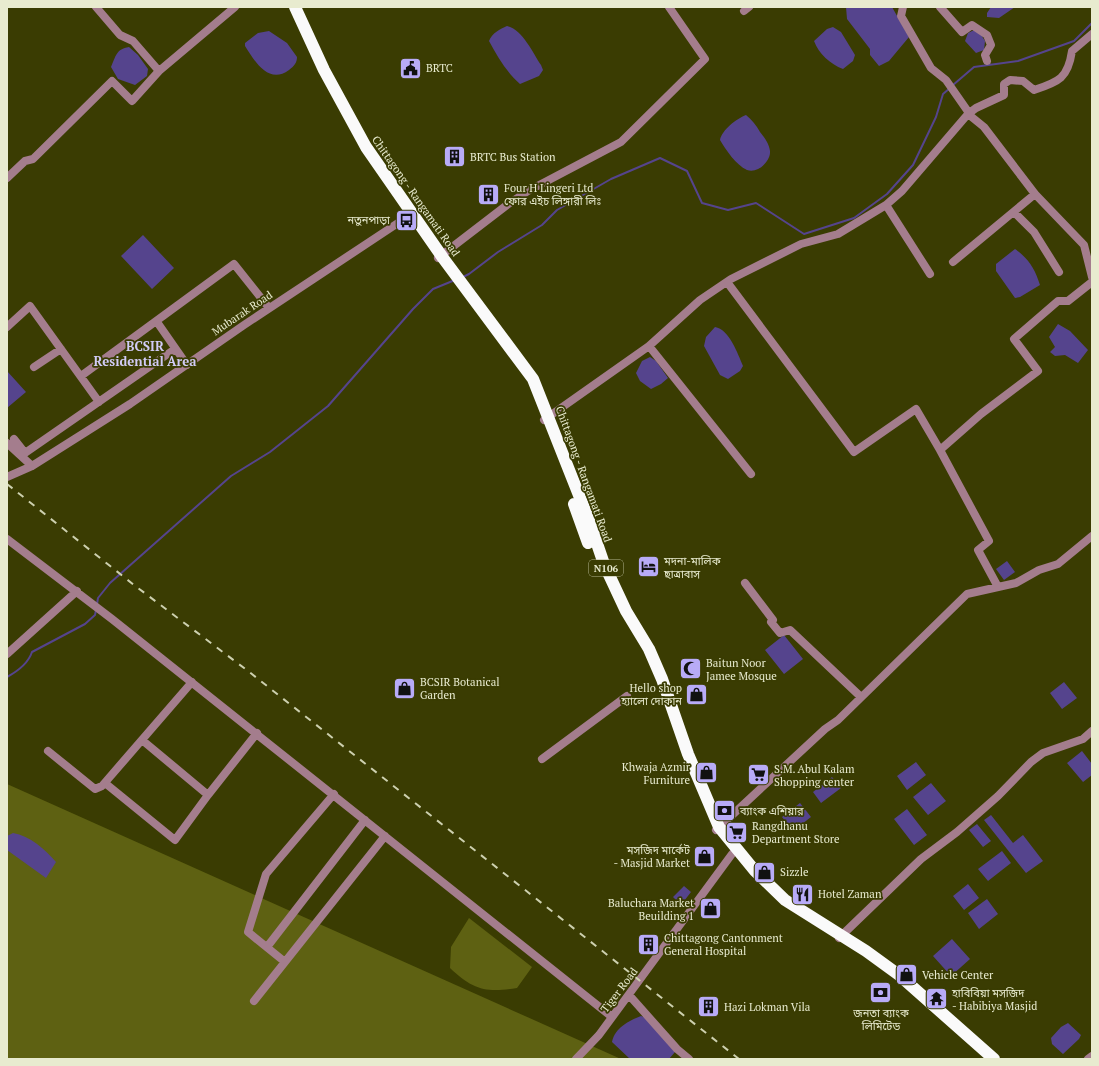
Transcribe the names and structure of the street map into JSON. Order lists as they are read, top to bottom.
{
  "streets": {
    "highway": ["Chittagong - Rangamati Road", "N106"],
    "street": ["Mubarak Road", "Tiger Road"]
  },
  "crossings": [
    ["Chittagong - Rangamati Road", "Mubarak Road"],
    ["Chittagong - Rangamati Road", "Tiger Road"]
  ],
  "districts": ["BCSIR Residential Area"],
  "places": {
    "public building": ["BRTC"],
    "building": [
      "BRTC Bus Station",
      "Four H Lingeri Ltd ফোর এইচ লিঙ্গারী লিঃ",
      "Chittagong Cantonment General Hospital",
      "Hazi Lokman Vila"
    ],
    "bus stop": ["নতুনপাড়া"],
    "hotel": ["মদনা-মালিক ছাত্রাবাস"],
    "mosque": ["Baitun Noor Jamee Mosque"],
    "shop": [
      "BCSIR Botanical Garden",
      "Hello shop হ্যালো দোকান",
      "Khwaja Azmir Furniture",
      "মসজিদ মার্কেট - Masjid Market",
      "Sizzle",
      "Baluchara Market Beuilding 1",
      "Vehicle Center"
    ],
    "supermarket": ["S.M. Abul Kalam Shopping center", "Rangdhanu Department Store"],
    "bank": ["ব্যাংক এশিয়ার", "জনতা ব্যাংক লিমিটেড"],
    "restaurant": ["Hotel Zaman"],
    "temple": ["হাবিবিয়া মসজিদ - Habibiya Masjid"]
  }
}
